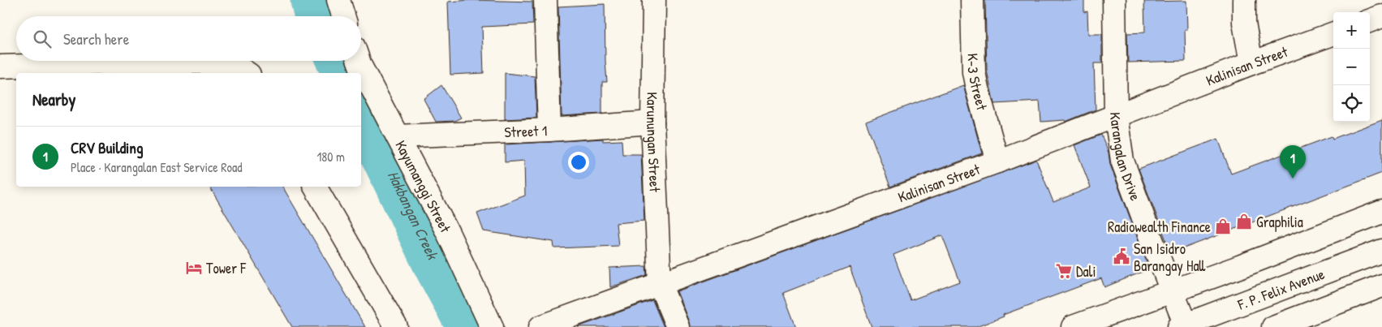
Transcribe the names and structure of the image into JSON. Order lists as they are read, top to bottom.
{
  "streets": {
    "street": [
      "Kalinisan Street",
      "K-3 Street",
      "Street 1",
      "Karunungan Street",
      "Karangalan Drive",
      "Kayumanggi Street",
      "F. P. Felix Avenue"
    ]
  },
  "crossings": [
    ["Kalinisan Street", "K-3 Street"],
    ["Kalinisan Street", "Karunungan Street"],
    ["Kalinisan Street", "Karangalan Drive"],
    ["Street 1", "Karunungan Street"],
    ["Street 1", "Kayumanggi Street"],
    ["Karangalan Drive", "F. P. Felix Avenue"]
  ],
  "water": ["Hakbangan Creek"],
  "places": {
    "shop": ["Graphilia", "Radiowealth Finance"],
    "public building": ["San Isidro Barangay Hall"],
    "hotel": ["Tower F"],
    "supermarket": ["Dali"]
  },
  "page": {
    "map_buttons": ["+", "−"],
    "search": "Search here",
    "heading": "Nearby",
    "list": [
      {
        "mark": "1",
        "name": "CRV Building",
        "note": "Place · Karangalan East Service Road",
        "value": "180 m"
      }
    ],
    "pins": "1"
  }
}
